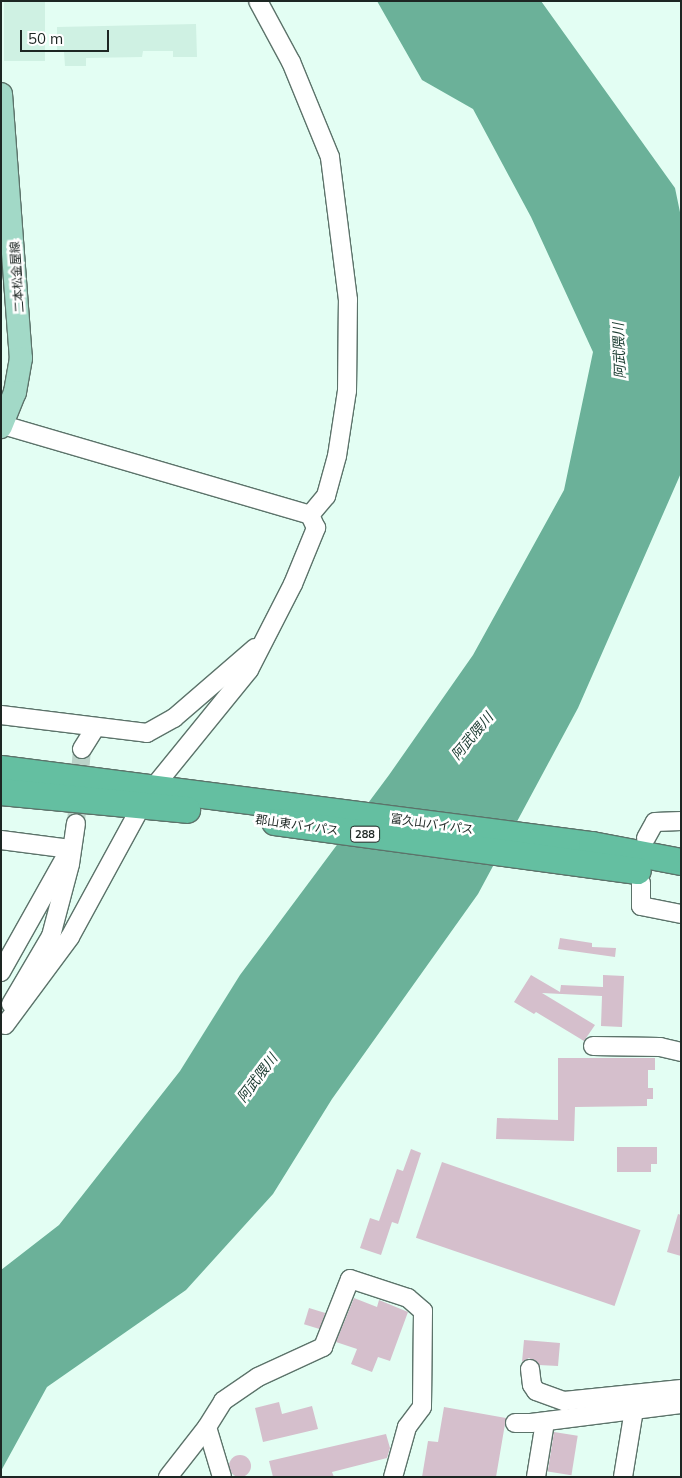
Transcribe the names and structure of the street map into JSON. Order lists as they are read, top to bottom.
{
  "streets": {
    "highway": ["富久山バイパス", "288"],
    "main road": ["二本松金屋線"]
  },
  "crossings": [
    ["富久山バイパス", "288"]
  ],
  "water": ["阿武隈川"],
  "scale_bar": "50 m"
}
